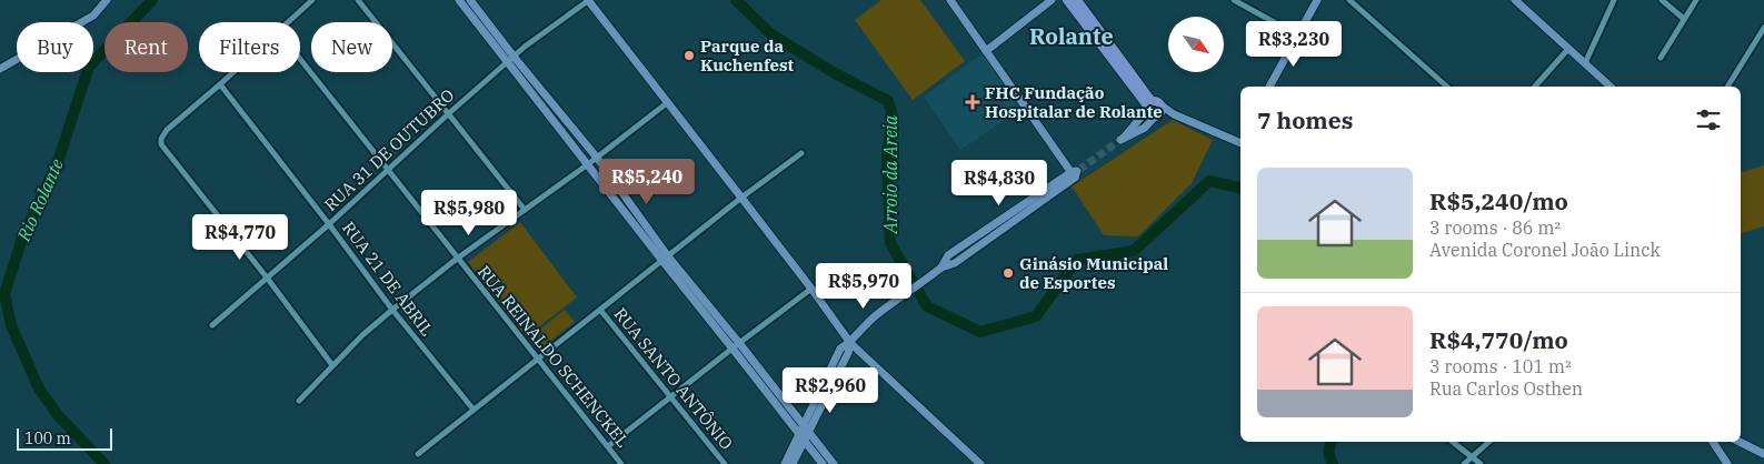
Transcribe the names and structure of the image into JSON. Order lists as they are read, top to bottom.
{
  "streets": {
    "street": [
      "RUA 31 DE OUTUBRO",
      "RUA 21 DE ABRIL",
      "RUA REINALDO SCHENCKEL",
      "RUA SANTO ANTÔNIO"
    ]
  },
  "crossings": [
    ["RUA 31 DE OUTUBRO", "RUA 21 DE ABRIL"],
    ["RUA 31 DE OUTUBRO", "RUA REINALDO SCHENCKEL"]
  ],
  "districts": ["Rolante"],
  "water": ["Arroio da Areia", "Rio Rolante"],
  "places": {
    "other": ["Parque da Kuchenfest", "Ginásio Municipal de Esportes"],
    "health": ["FHC Fundação Hospitalar de Rolante"]
  },
  "scale_bar": "100 m",
  "north": "bottom right",
  "page": {
    "price": [
      "R$3,230",
      "R$5,240",
      "R$4,830",
      "R$5,980",
      "R$4,770",
      "R$5,970",
      "R$2,960"
    ],
    "chip": [
      "Buy",
      "Rent",
      "Filters",
      "New"
    ],
    "heading": "7 homes",
    "list": [
      {
        "name": "R$5,240/mo",
        "note": "3 rooms · 86 m² · Avenida Coronel João Linck"
      },
      {
        "name": "R$4,770/mo",
        "note": "3 rooms · 101 m² · Rua Carlos Osthen"
      }
    ],
    "scale": "100 m"
  }
}
